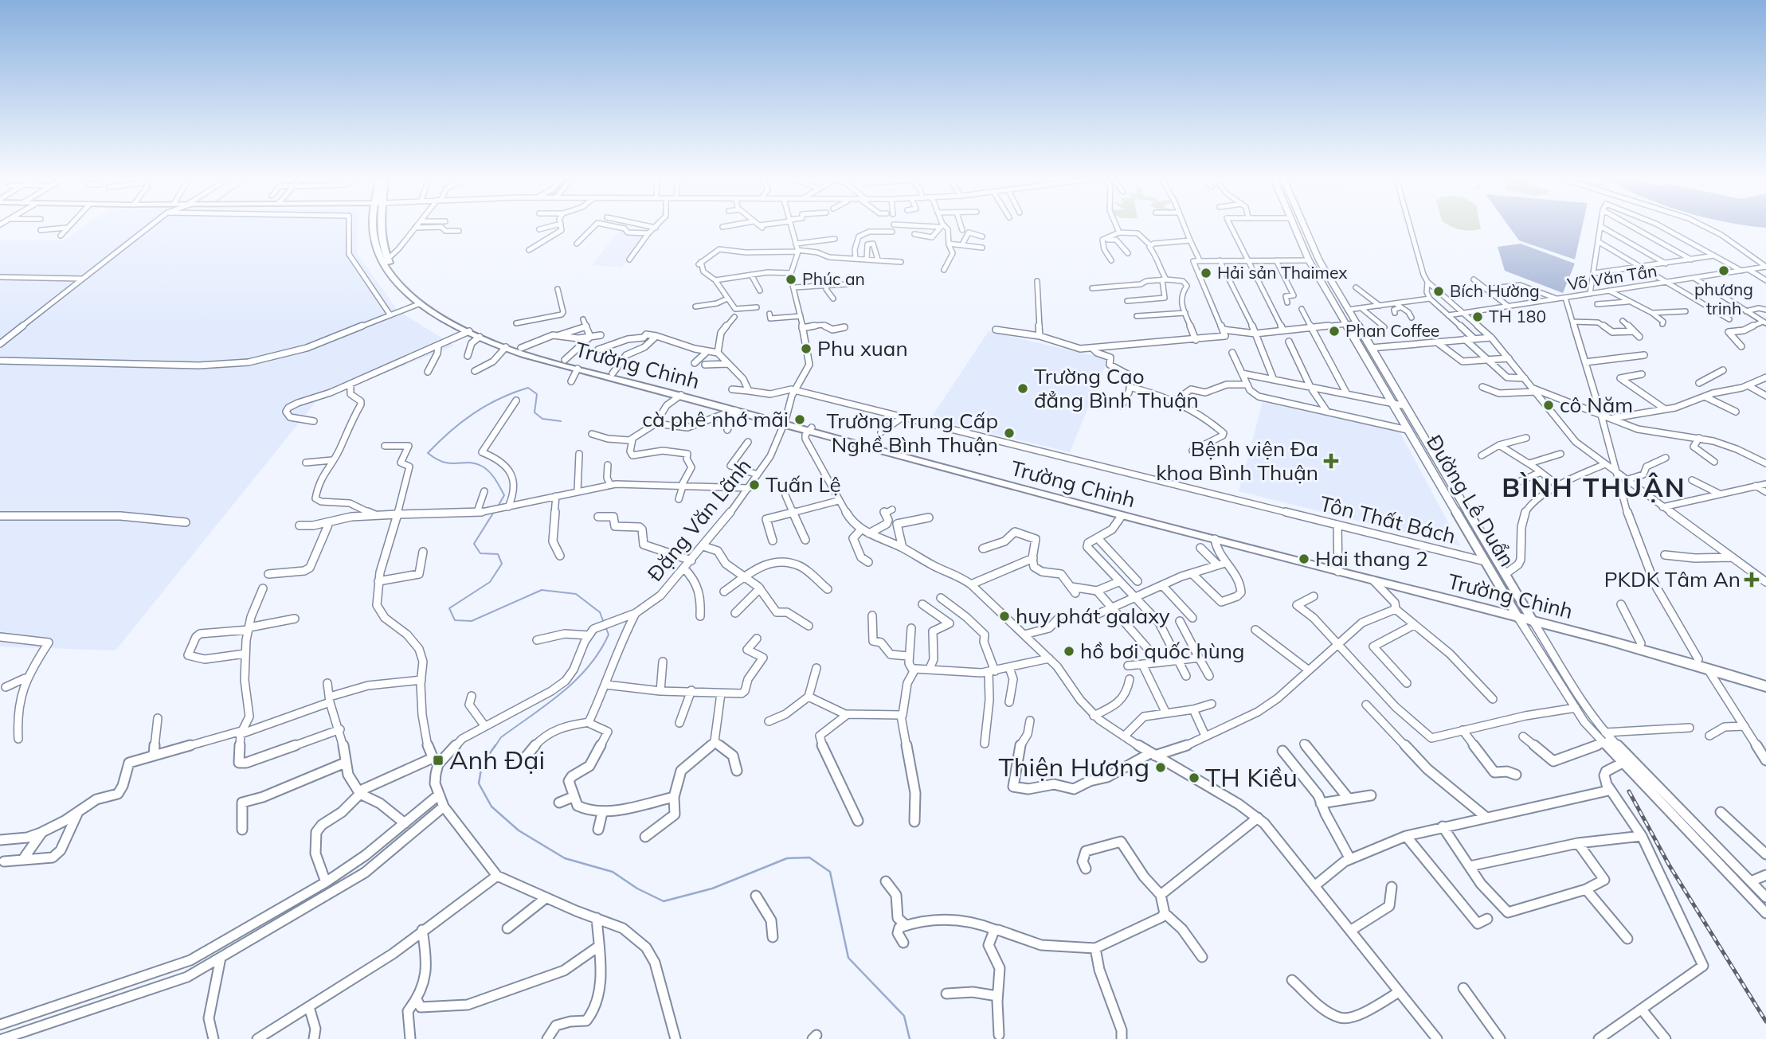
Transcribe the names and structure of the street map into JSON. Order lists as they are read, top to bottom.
{
  "streets": {
    "highway": ["Trường Chinh"],
    "main road": ["Đường Lê Duẩn"],
    "street": ["Võ Văn Tần", "Đặng Văn Lãnh", "Tôn Thất Bách"]
  },
  "crossings": [
    ["Trường Chinh", "Đường Lê Duẩn"],
    ["Trường Chinh", "Đặng Văn Lãnh"],
    ["Đường Lê Duẩn", "Tôn Thất Bách"],
    ["Đặng Văn Lãnh", "Tôn Thất Bách"]
  ],
  "districts": ["BÌNH THUẬN"],
  "places": {
    "other": [
      "phương trinh",
      "Hải sản Thaimex",
      "Phúc an",
      "Bích Hường",
      "TH 180",
      "Phan Coffee",
      "Phu xuan",
      "Trường Cao đẳng Bình Thuận",
      "cô Năm",
      "cà phê nhớ mãi",
      "Trường Trung Cấp Nghề Bình Thuận",
      "Tuấn Lệ",
      "Hai thang 2",
      "huy phát galaxy",
      "hồ bơi quốc hùng",
      "Thiện Hương",
      "TH Kiều"
    ],
    "health": ["Bệnh viện Đa khoa Bình Thuận", "PKDK Tâm An"],
    "transit": ["Anh Đại"]
  }
}
